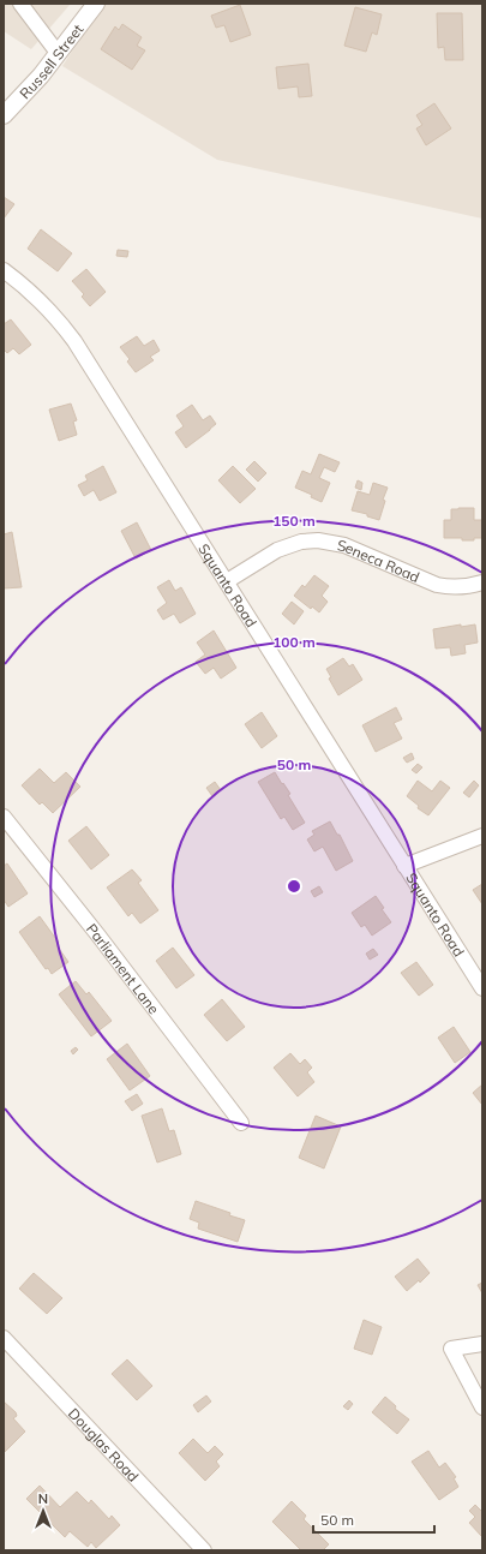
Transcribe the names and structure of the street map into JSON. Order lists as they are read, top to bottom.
{
  "streets": {
    "street": [
      "Russell Street",
      "Seneca Road",
      "Squanto Road",
      "Parliament Lane",
      "Douglas Road"
    ]
  },
  "crossings": [
    ["Seneca Road", "Squanto Road"]
  ],
  "scale_bar": "50 m",
  "north": "top",
  "rings": ["150 m", "100 m", "50 m"]
}
